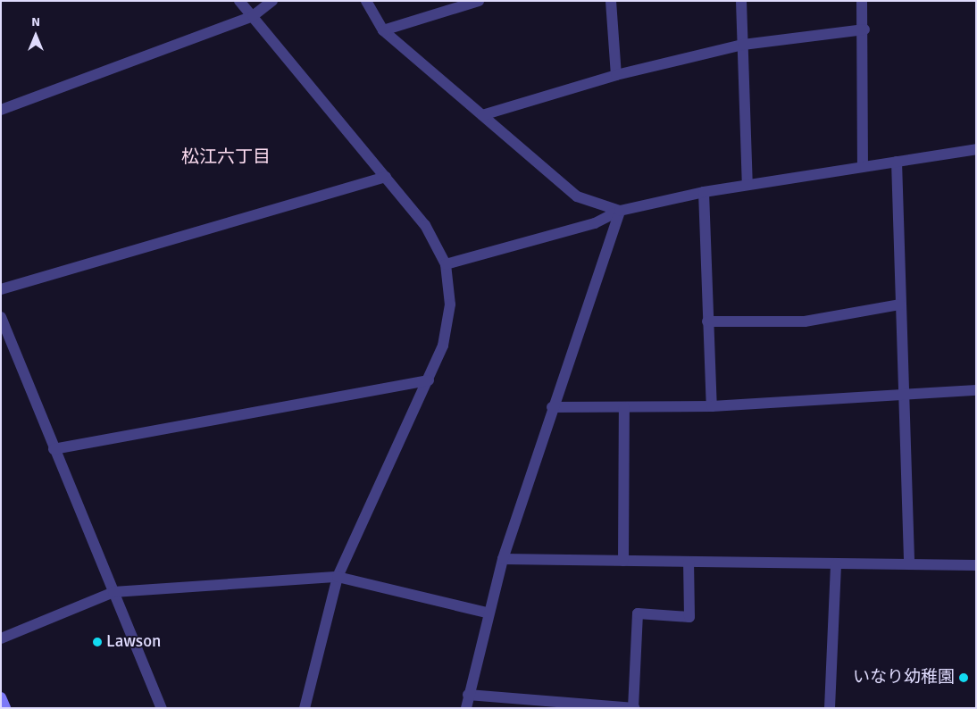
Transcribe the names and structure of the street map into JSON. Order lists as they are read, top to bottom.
{
  "districts": ["松江六丁目"],
  "places": ["Lawson", "いなり幼稚園"],
  "north": "top"
}
